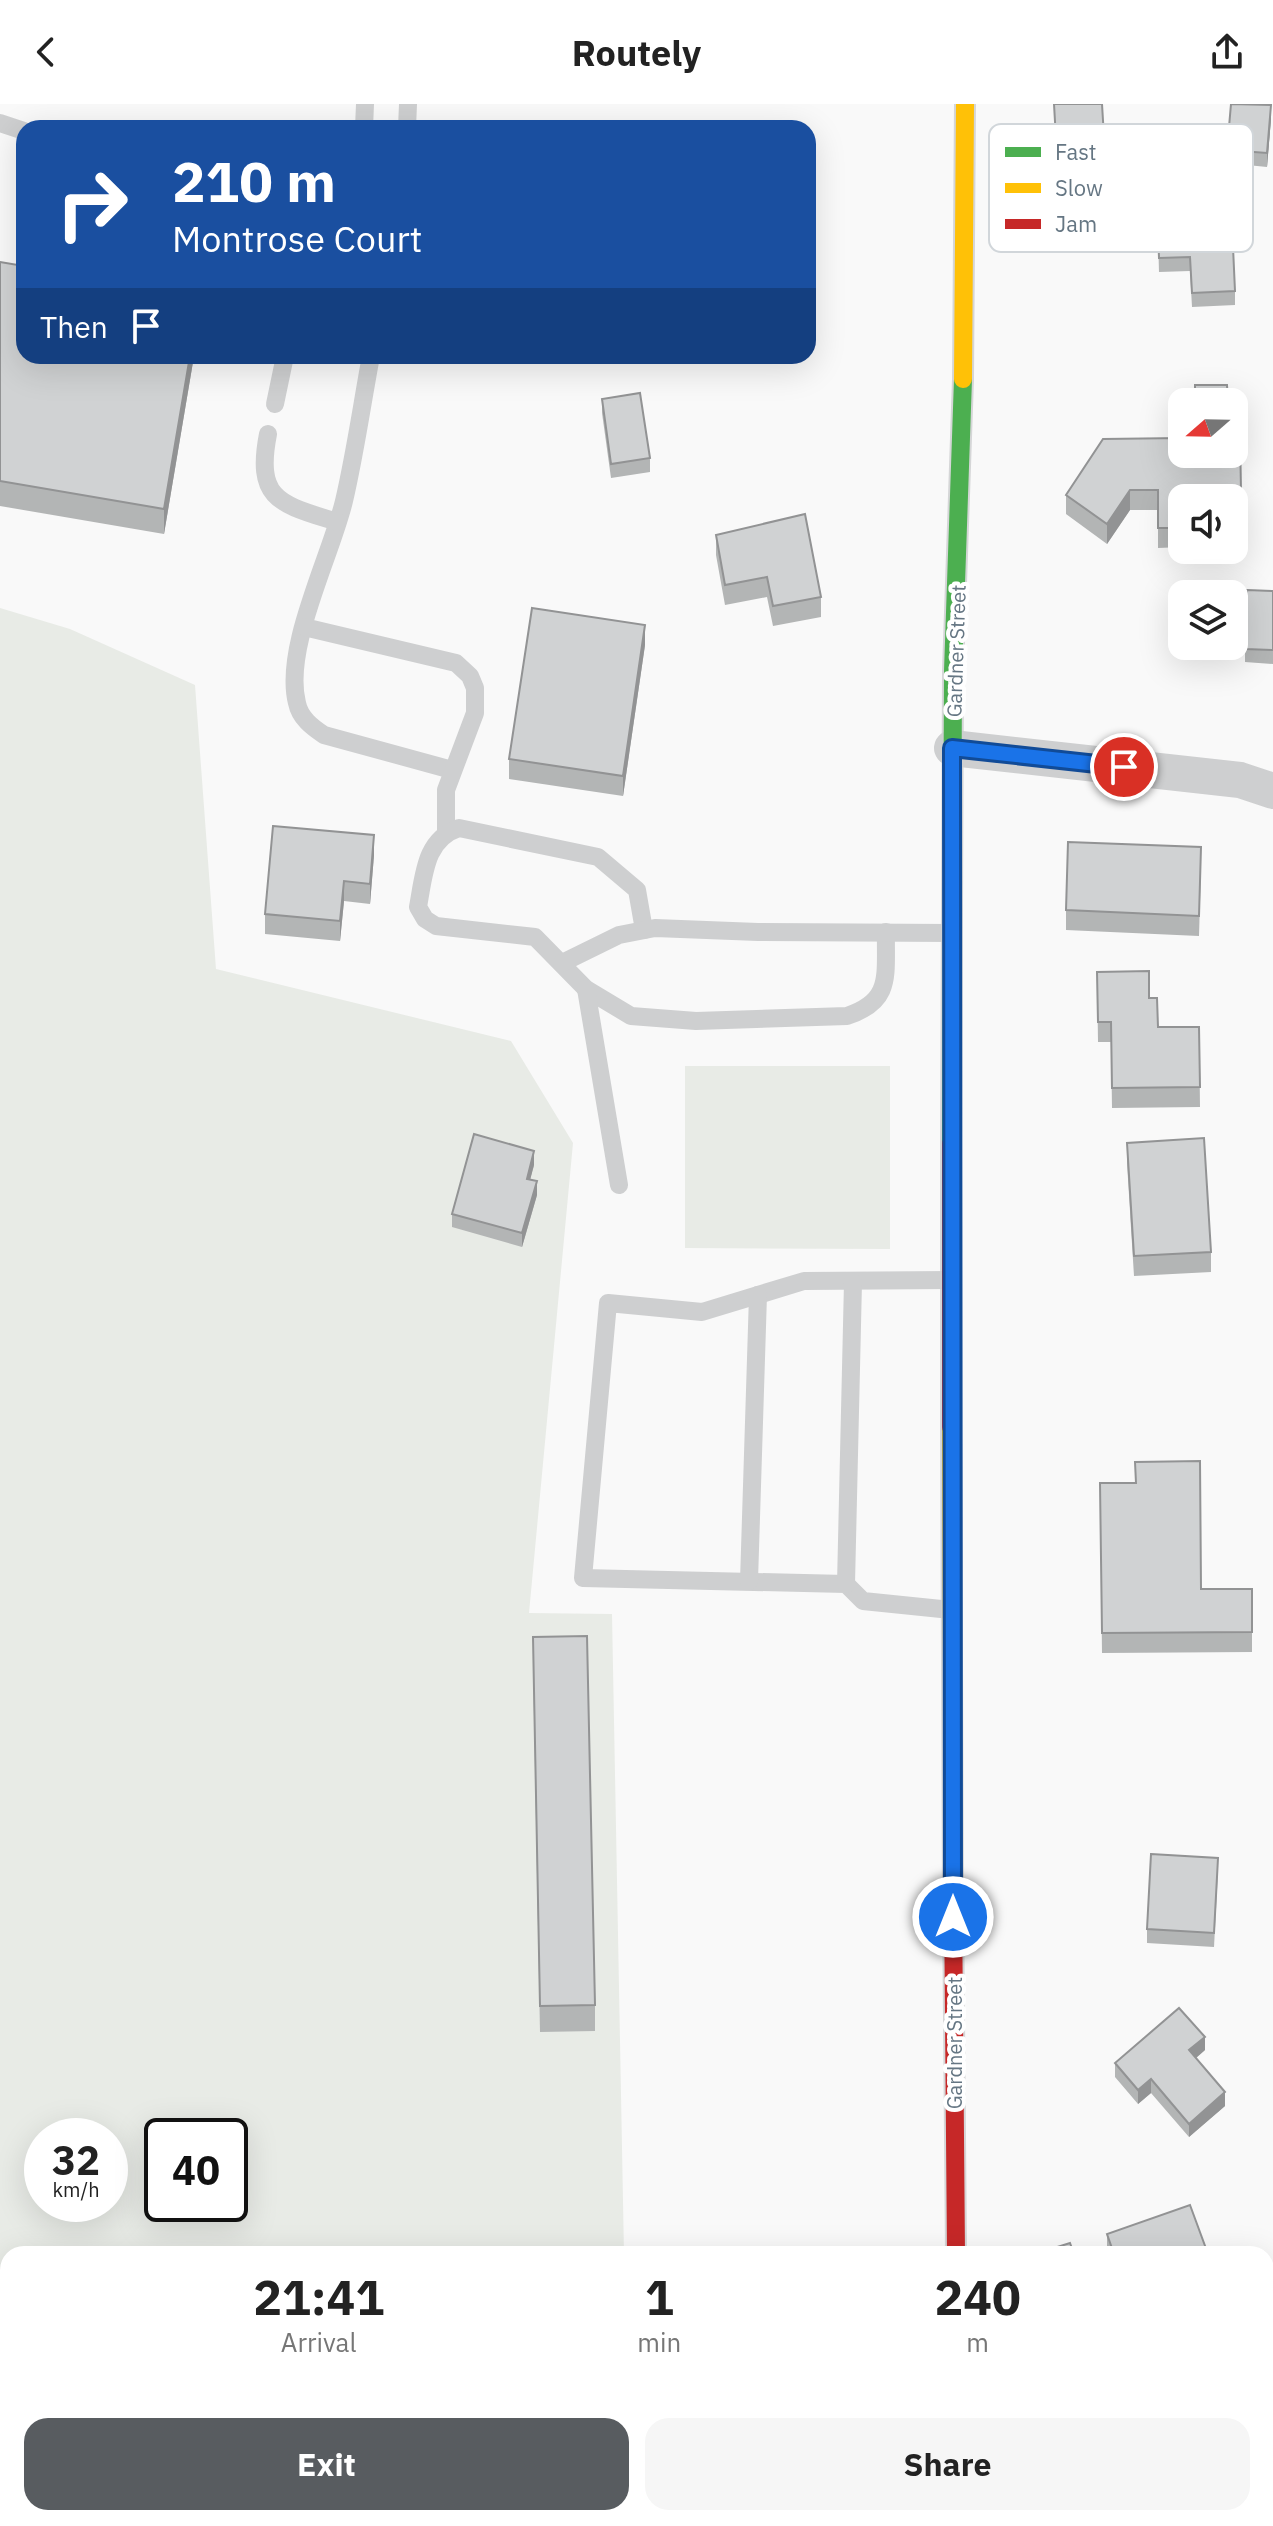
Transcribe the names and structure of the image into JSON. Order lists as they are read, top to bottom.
{
  "streets": {
    "street": ["Gardner Street"]
  },
  "legend": ["Fast", "Slow", "Jam"],
  "north": "left",
  "page": {
    "header": "Routely",
    "turn": ["210 m", "Montrose Court"],
    "then": "Then",
    "speed": "32 km/h",
    "limit": "40",
    "eta": [
      "21:41",
      "Arrival",
      "1",
      "min",
      "240",
      "m"
    ],
    "buttons": ["Exit", "Share"]
  }
}
